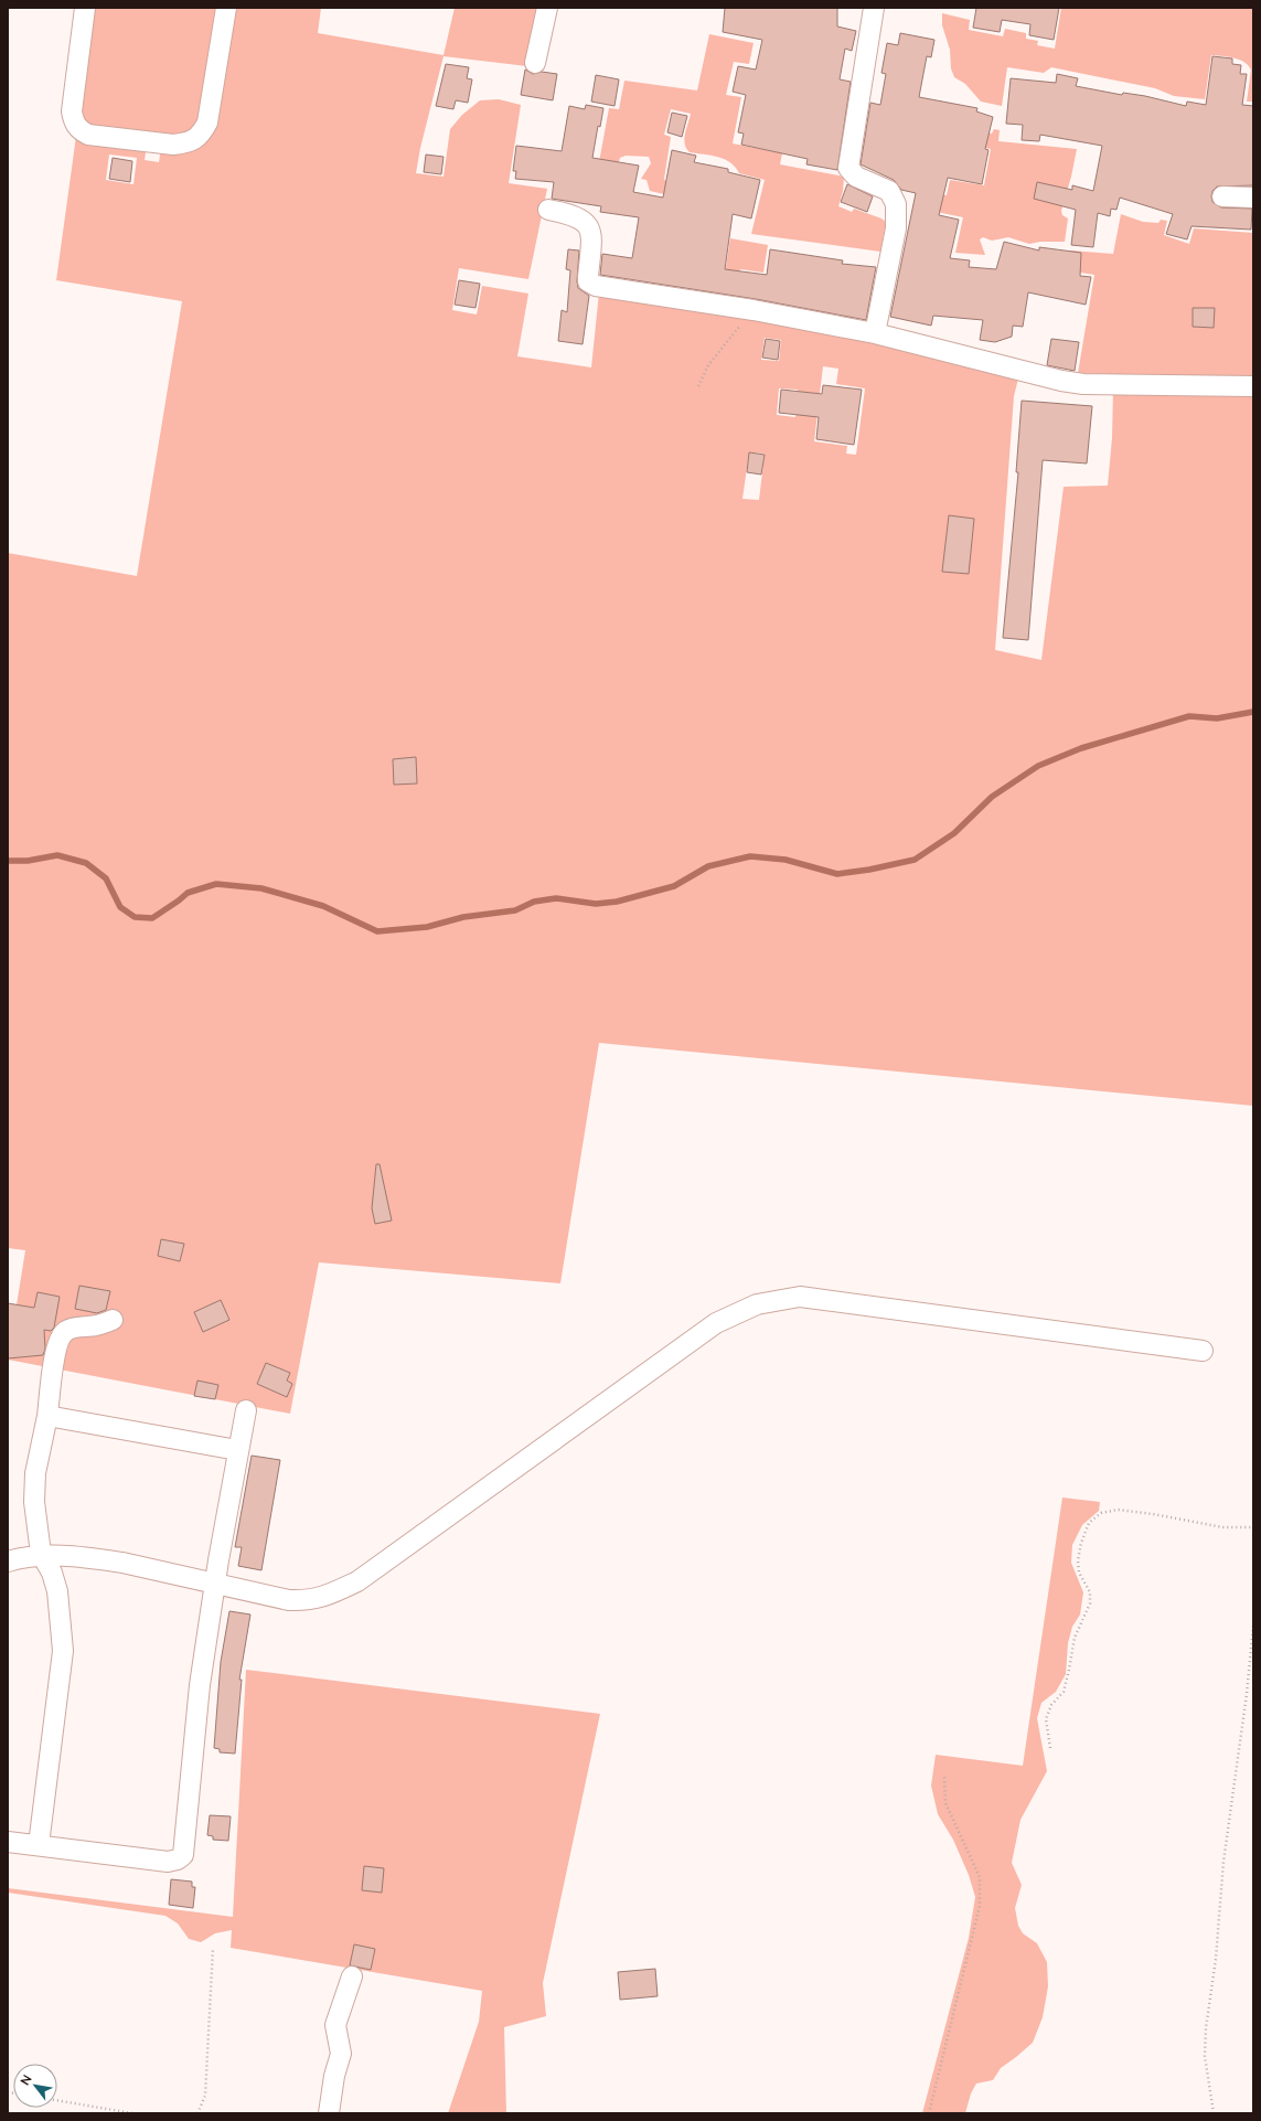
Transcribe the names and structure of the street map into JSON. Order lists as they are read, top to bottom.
{
  "north": "top left"
}
